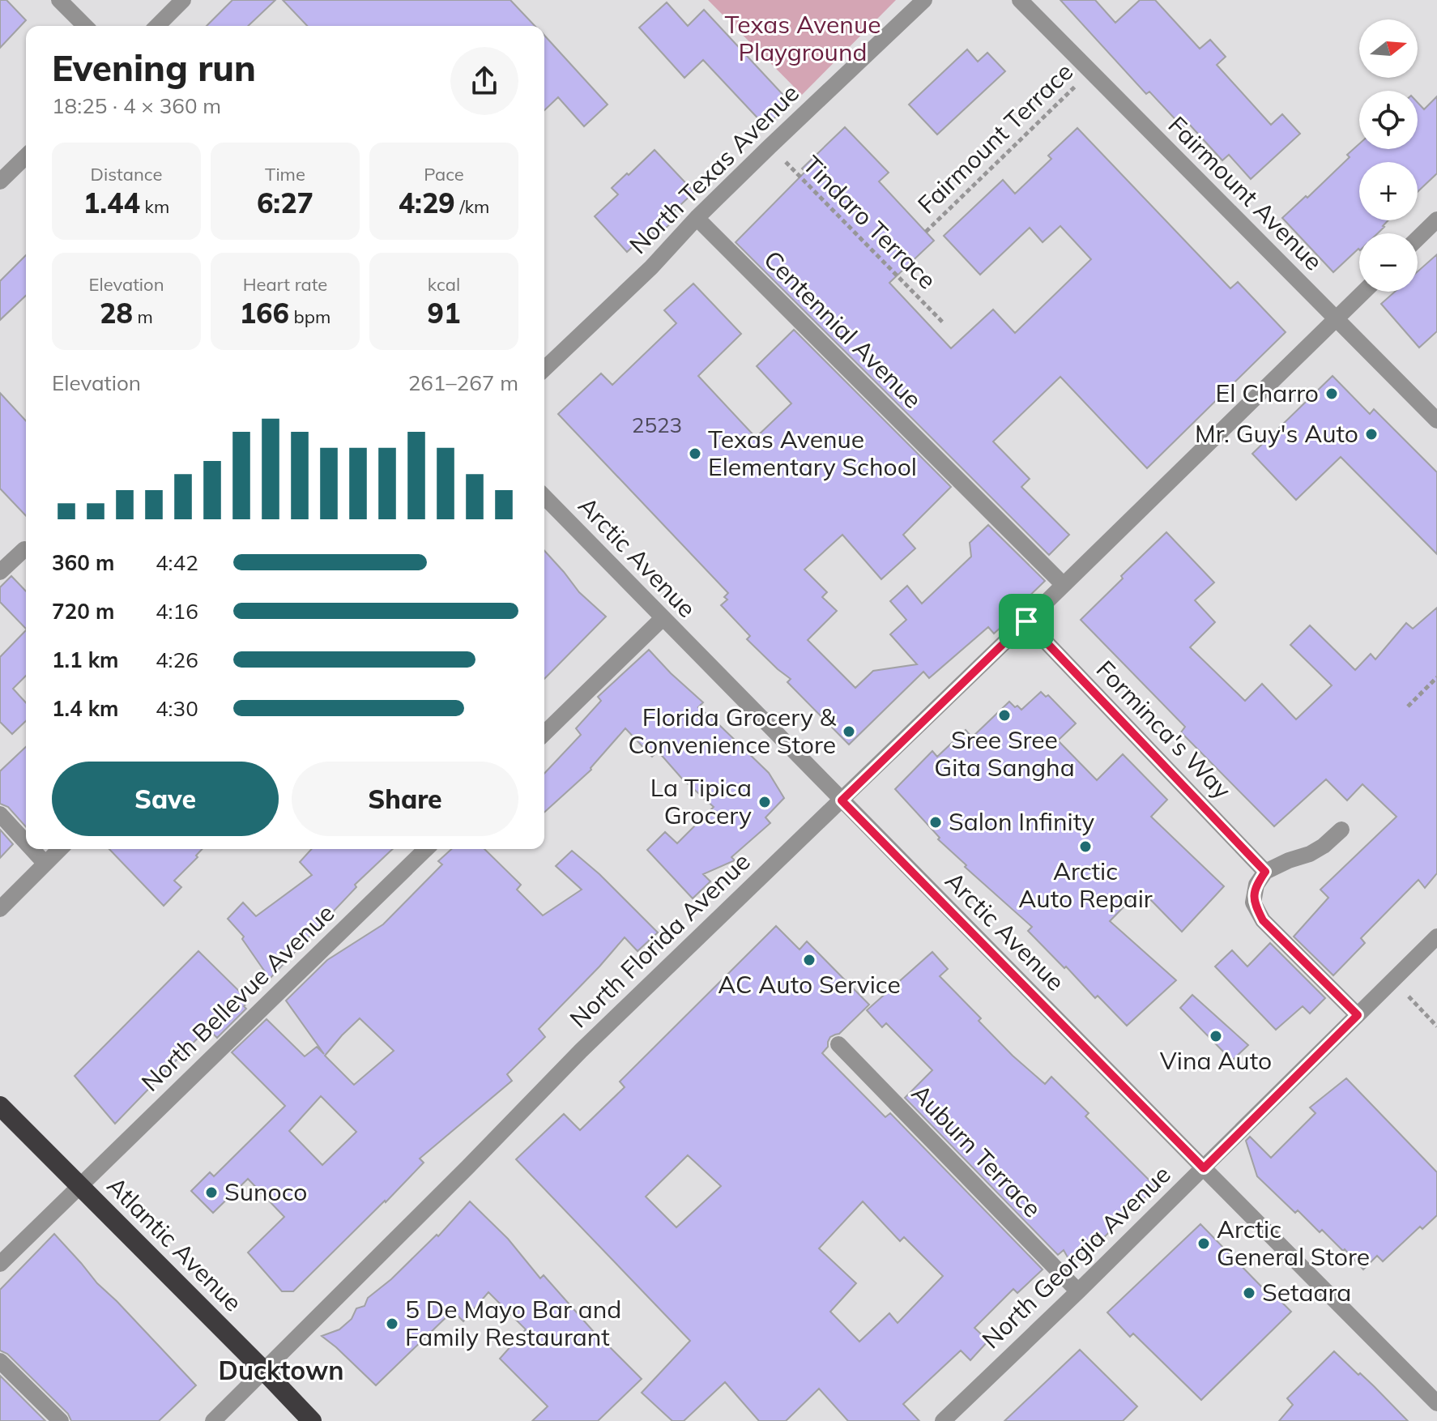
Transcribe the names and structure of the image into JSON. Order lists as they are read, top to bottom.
{
  "streets": {
    "highway": ["Atlantic Avenue"],
    "street": [
      "North Texas Avenue",
      "Fairmount Avenue",
      "Centennial Avenue",
      "Arctic Avenue",
      "Forminca's Way",
      "North Florida Avenue",
      "North Bellevue Avenue",
      "Auburn Terrace",
      "North Georgia Avenue"
    ],
    "path": ["Fairmount Terrace", "Tindaro Terrace"]
  },
  "crossings": [
    ["Fairmount Terrace", "Fairmount Avenue"],
    ["North Texas Avenue", "Tindaro Terrace"],
    ["North Texas Avenue", "Centennial Avenue"],
    ["Fairmount Avenue", "North Florida Avenue"],
    ["Centennial Avenue", "North Florida Avenue"],
    ["Arctic Avenue", "North Florida Avenue"],
    ["Arctic Avenue", "North Georgia Avenue"],
    ["Forminca's Way", "North Florida Avenue"],
    ["North Florida Avenue", "Atlantic Avenue"],
    ["North Bellevue Avenue", "Atlantic Avenue"],
    ["Auburn Terrace", "North Georgia Avenue"]
  ],
  "districts": ["Ducktown"],
  "parks": ["Texas Avenue Playground"],
  "places": [
    "El Charro",
    "Mr. Guy's Auto",
    "Texas Avenue Elementary School",
    "Sree Sree Gita Sangha",
    "Florida Grocery & Convenience Store",
    "La Tipica Grocery",
    "Salon Infinity",
    "Arctic Auto Repair",
    "AC Auto Service",
    "Vina Auto",
    "Sunoco",
    "Arctic General Store",
    "Setaara",
    "5 De Mayo Bar and Family Restaurant"
  ],
  "house_numbers": ["2523"],
  "north": "right",
  "page": {
    "map_buttons": ["+", "−"],
    "heading": ["Evening run", "18:25 · 4 × 360 m"],
    "stats": [
      ["Distance", "1.44 km"],
      ["Time", "6:27"],
      ["Pace", "4:29 /km"],
      ["Elevation", "28 m"],
      ["Heart rate", "166 bpm"],
      ["kcal", "91"]
    ],
    "chart": ["Elevation", "261–267 m"],
    "list": [
      {
        "name": "360 m",
        "note": "4:42"
      },
      {
        "name": "720 m",
        "note": "4:16"
      },
      {
        "name": "1.1 km",
        "note": "4:26"
      },
      {
        "name": "1.4 km",
        "note": "4:30"
      }
    ],
    "buttons": ["Save", "Share"]
  }
}
